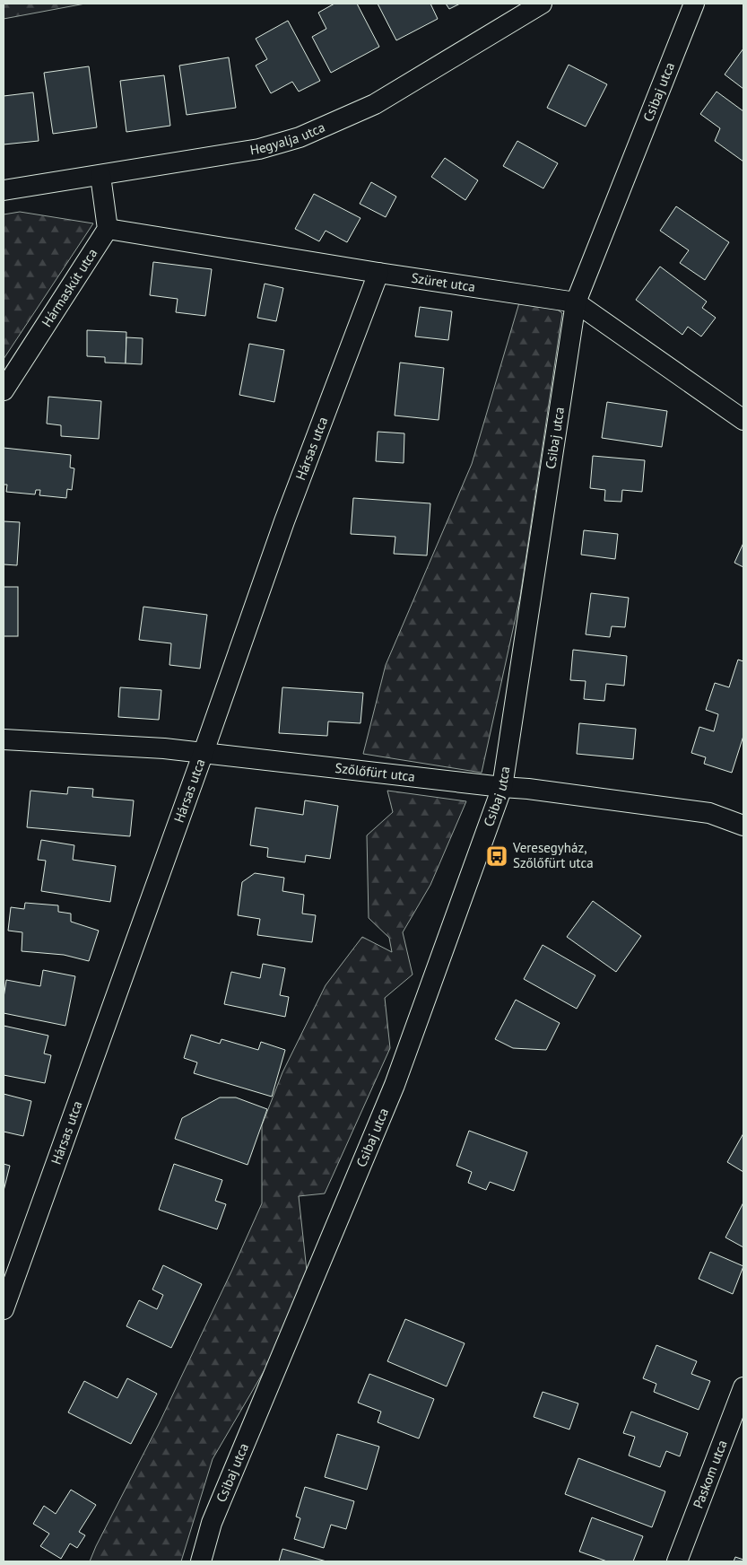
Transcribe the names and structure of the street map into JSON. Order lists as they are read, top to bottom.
{
  "streets": {
    "street": [
      "Csibaj utca",
      "Hegyalja utca",
      "Szüret utca",
      "Hármaskút utca",
      "Hársas utca",
      "Szőlőfürt utca",
      "Paskom utca"
    ]
  },
  "crossings": [
    ["Csibaj utca", "Szüret utca"],
    ["Csibaj utca", "Szőlőfürt utca"],
    ["Szüret utca", "Hármaskút utca"],
    ["Szüret utca", "Hársas utca"],
    ["Hársas utca", "Szőlőfürt utca"]
  ],
  "places": {
    "bus stop": ["Veresegyház, Szőlőfürt utca"]
  }
}
